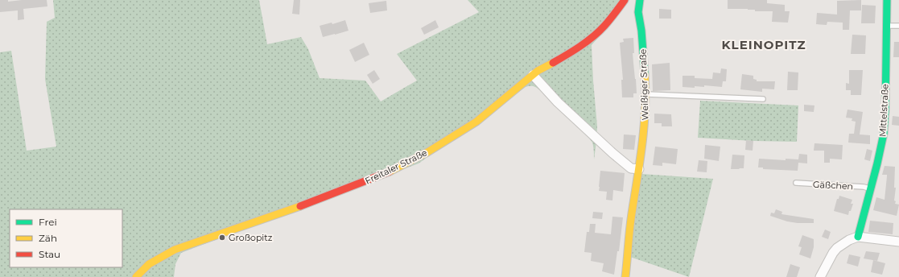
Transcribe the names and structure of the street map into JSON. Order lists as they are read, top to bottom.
{
  "streets": {
    "street": ["Weißiger Straße", "Mittelstraße", "Freitaler Straße"],
    "lane": ["Gäßchen"]
  },
  "crossings": [
    ["Mittelstraße", "Gäßchen"]
  ],
  "districts": ["KLEINOPITZ"],
  "places": ["Großopitz"],
  "legend": ["Frei", "Zäh", "Stau"]
}
